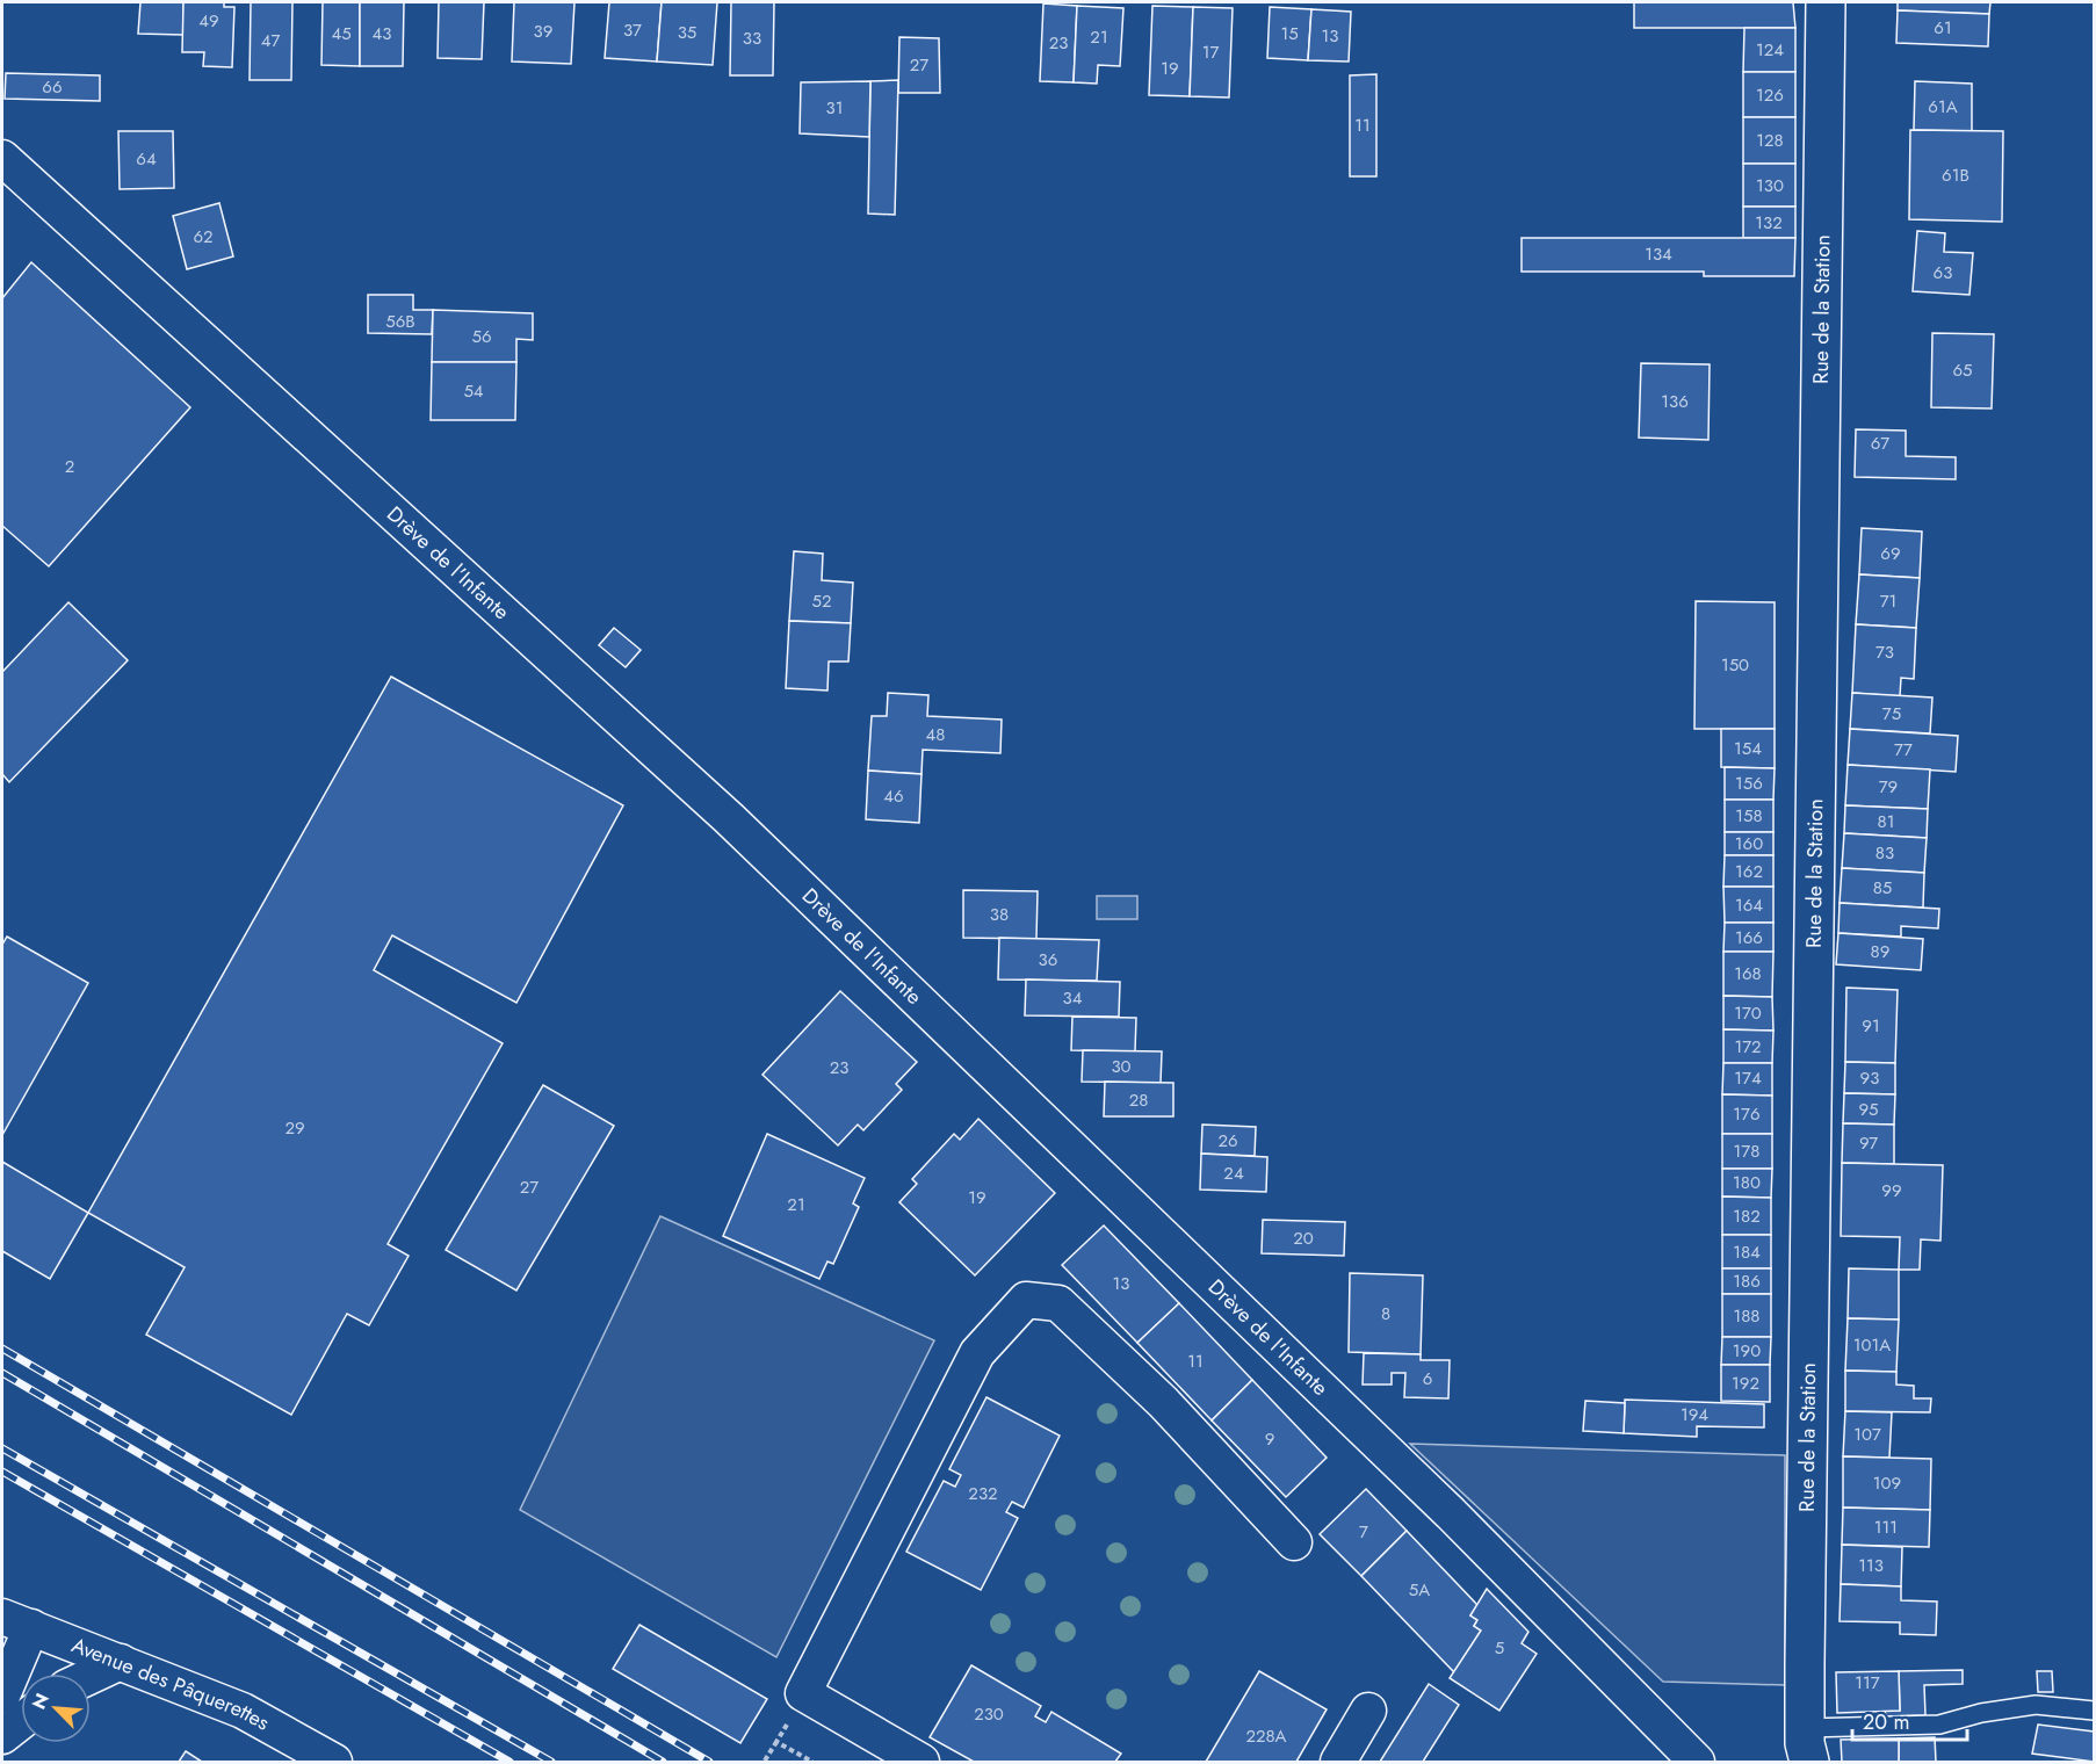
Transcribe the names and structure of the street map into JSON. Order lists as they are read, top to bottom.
{
  "streets": {
    "street": ["Rue de la Station", "Drève de l'Infante", "Avenue des Pâquerettes"]
  },
  "house_numbers": [
    "49",
    "61",
    "37",
    "39",
    "35",
    "45",
    "43",
    "15",
    "13",
    "21",
    "33",
    "47",
    "23",
    "124",
    "17",
    "27",
    "19",
    "66",
    "126",
    "61A",
    "31",
    "11",
    "128",
    "64",
    "61B",
    "130",
    "132",
    "62",
    "134",
    "63",
    "56B",
    "56",
    "65",
    "54",
    "136",
    "67",
    "2",
    "69",
    "52",
    "71",
    "73",
    "150",
    "75",
    "48",
    "154",
    "77",
    "156",
    "79",
    "46",
    "158",
    "81",
    "160",
    "83",
    "162",
    "85",
    "164",
    "38",
    "166",
    "89",
    "36",
    "168",
    "34",
    "170",
    "91",
    "172",
    "30",
    "23",
    "174",
    "93",
    "28",
    "95",
    "176",
    "29",
    "26",
    "97",
    "178",
    "24",
    "180",
    "27",
    "99",
    "19",
    "21",
    "182",
    "20",
    "184",
    "186",
    "13",
    "8",
    "188",
    "101A",
    "190",
    "11",
    "6",
    "192",
    "194",
    "107",
    "9",
    "109",
    "232",
    "111",
    "7",
    "113",
    "5A",
    "5",
    "117",
    "230",
    "228A"
  ],
  "scale_bar": "20 m",
  "north": "top left"
}
